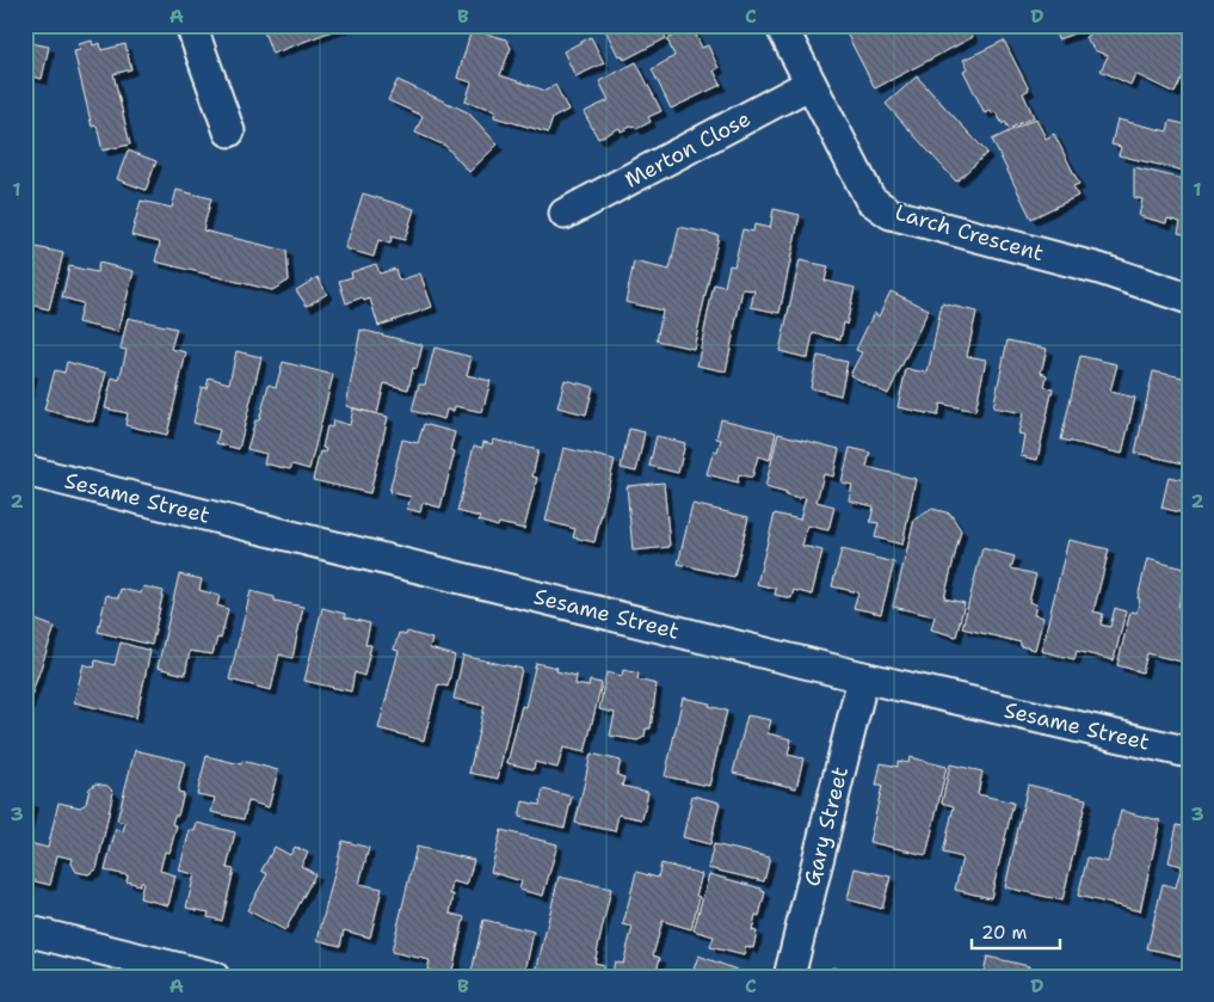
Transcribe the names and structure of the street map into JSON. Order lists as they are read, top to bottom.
{
  "streets": {
    "street": [
      "Merton Close",
      "Larch Crescent",
      "Sesame Street",
      "Gary Street"
    ]
  },
  "crossings": [
    ["Merton Close", "Larch Crescent"],
    ["Sesame Street", "Gary Street"]
  ],
  "scale_bar": "20 m",
  "grid": {
    "columns": [
      "A",
      "B",
      "C",
      "D"
    ],
    "rows": ["1", "2", "3"]
  }
}
